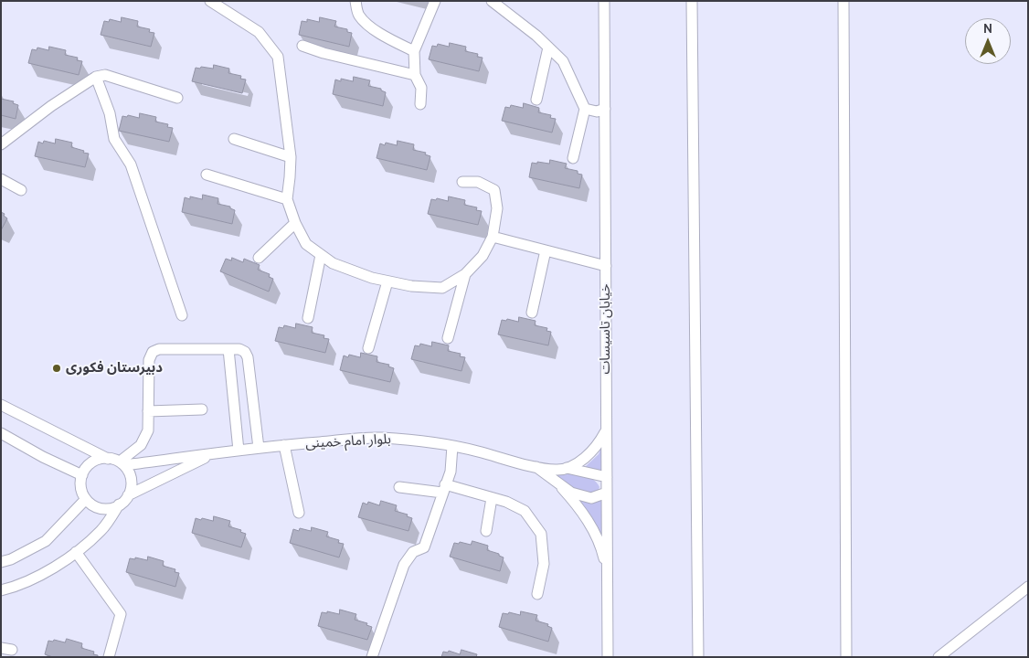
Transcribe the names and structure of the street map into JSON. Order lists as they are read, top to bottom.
{
  "streets": {
    "street": ["خیابان تاسیسات", "بلوار امام خمینی"]
  },
  "crossings": [
    ["خیابان تاسیسات", "بلوار امام خمینی"]
  ],
  "places": ["دبیرستان فکوری"],
  "north": "top"
}
